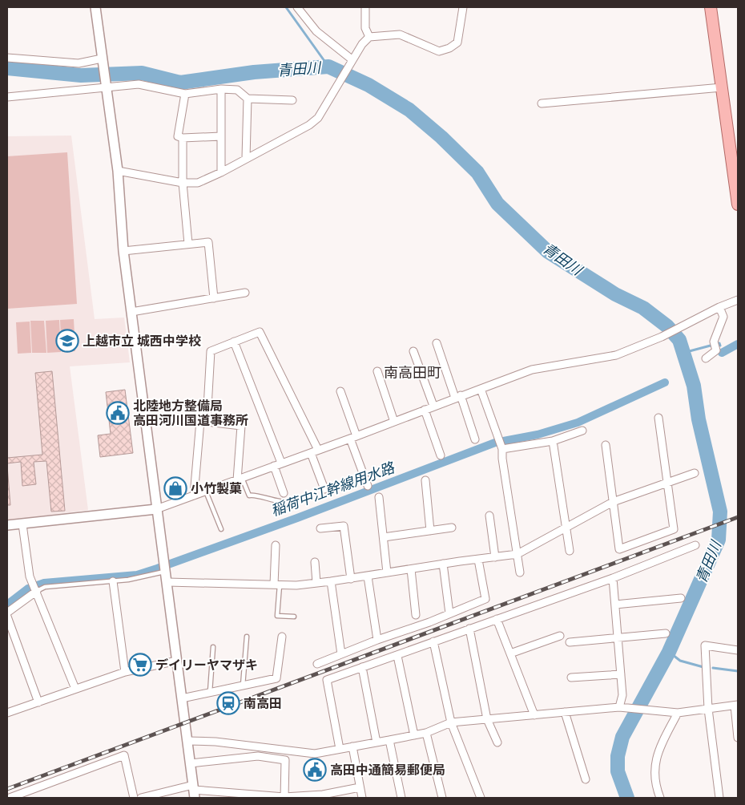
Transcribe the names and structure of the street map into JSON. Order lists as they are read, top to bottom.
{
  "districts": ["南高田町"],
  "water": ["青田川", "稲荷中江幹線用水路"],
  "places": {
    "school or university": ["上越市立 城西中学校"],
    "public building": ["北陸地方整備局 高田河川国道事務所", "高田中通簡易郵便局"],
    "shop": ["小竹製菓"],
    "supermarket": ["デイリーヤマザキ"],
    "station": ["南高田"]
  }
}
